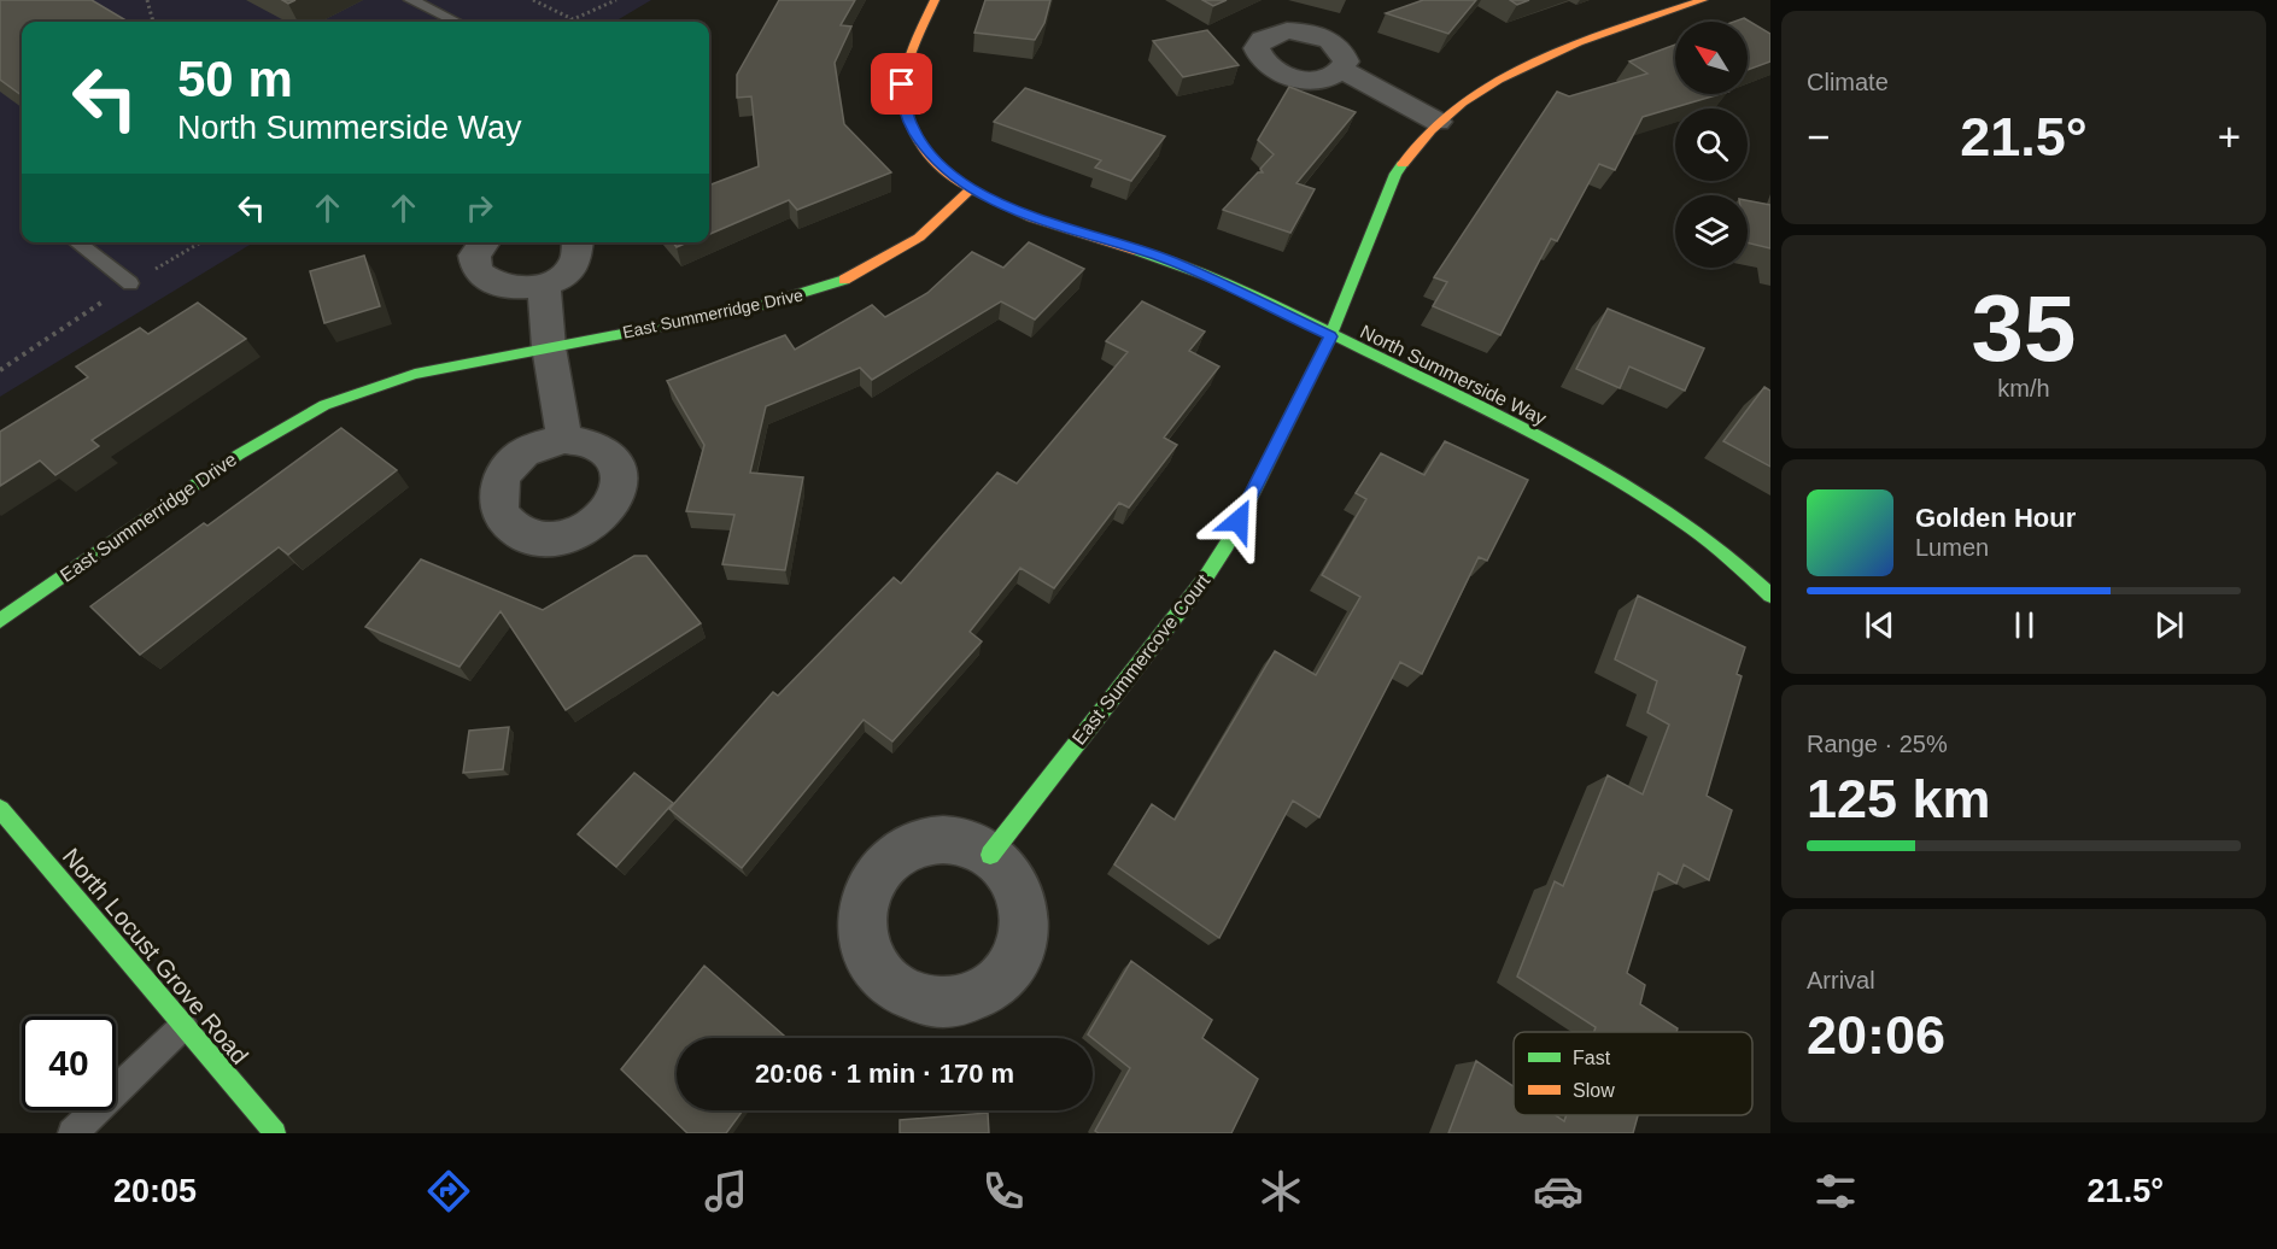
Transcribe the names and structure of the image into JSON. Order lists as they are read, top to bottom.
{
  "streets": {
    "street": [
      "East Summerridge Drive",
      "North Summerside Way",
      "East Summercove Court",
      "North Locust Grove Road"
    ]
  },
  "crossings": [
    ["East Summerridge Drive", "North Summerside Way"],
    ["North Summerside Way", "East Summercove Court"]
  ],
  "legend": ["Fast", "Slow"],
  "north": "top left",
  "page": {
    "tile": [
      "Climate",
      ["35", "km/h"],
      ["Range · 25%", "125 km"],
      ["Arrival", "20:06"]
    ],
    "turn": ["50 m", "North Summerside Way"],
    "heat": ["−", "21.5°", "+"],
    "song": ["Golden Hour", "Lumen"],
    "limit": "40",
    "trip": "20:06 · 1 min · 170 m",
    "tabs": ["20:05", "21.5°"]
  }
}
